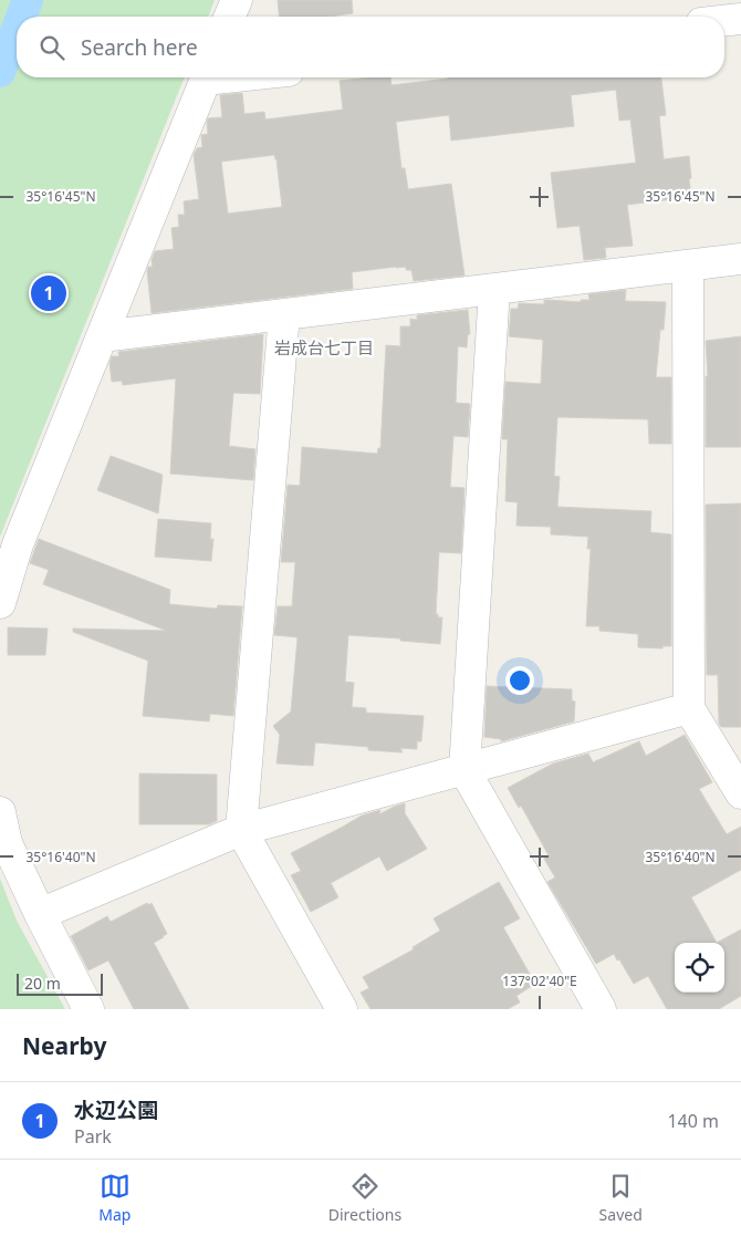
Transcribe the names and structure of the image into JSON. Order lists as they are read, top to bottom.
{
  "districts": ["岩成台七丁目"],
  "scale_bar": "20 m",
  "page": {
    "search": "Search here",
    "pins": "1",
    "scale": "20 m",
    "heading": "Nearby",
    "list": [
      {
        "mark": "1",
        "name": "水辺公園",
        "note": "Park",
        "value": "140 m"
      }
    ],
    "nav": ["Map", "Directions", "Saved"]
  },
  "coordinates": ["35°16'45\"N", "35°16'40\"N", "137°02'40\"E"]
}
